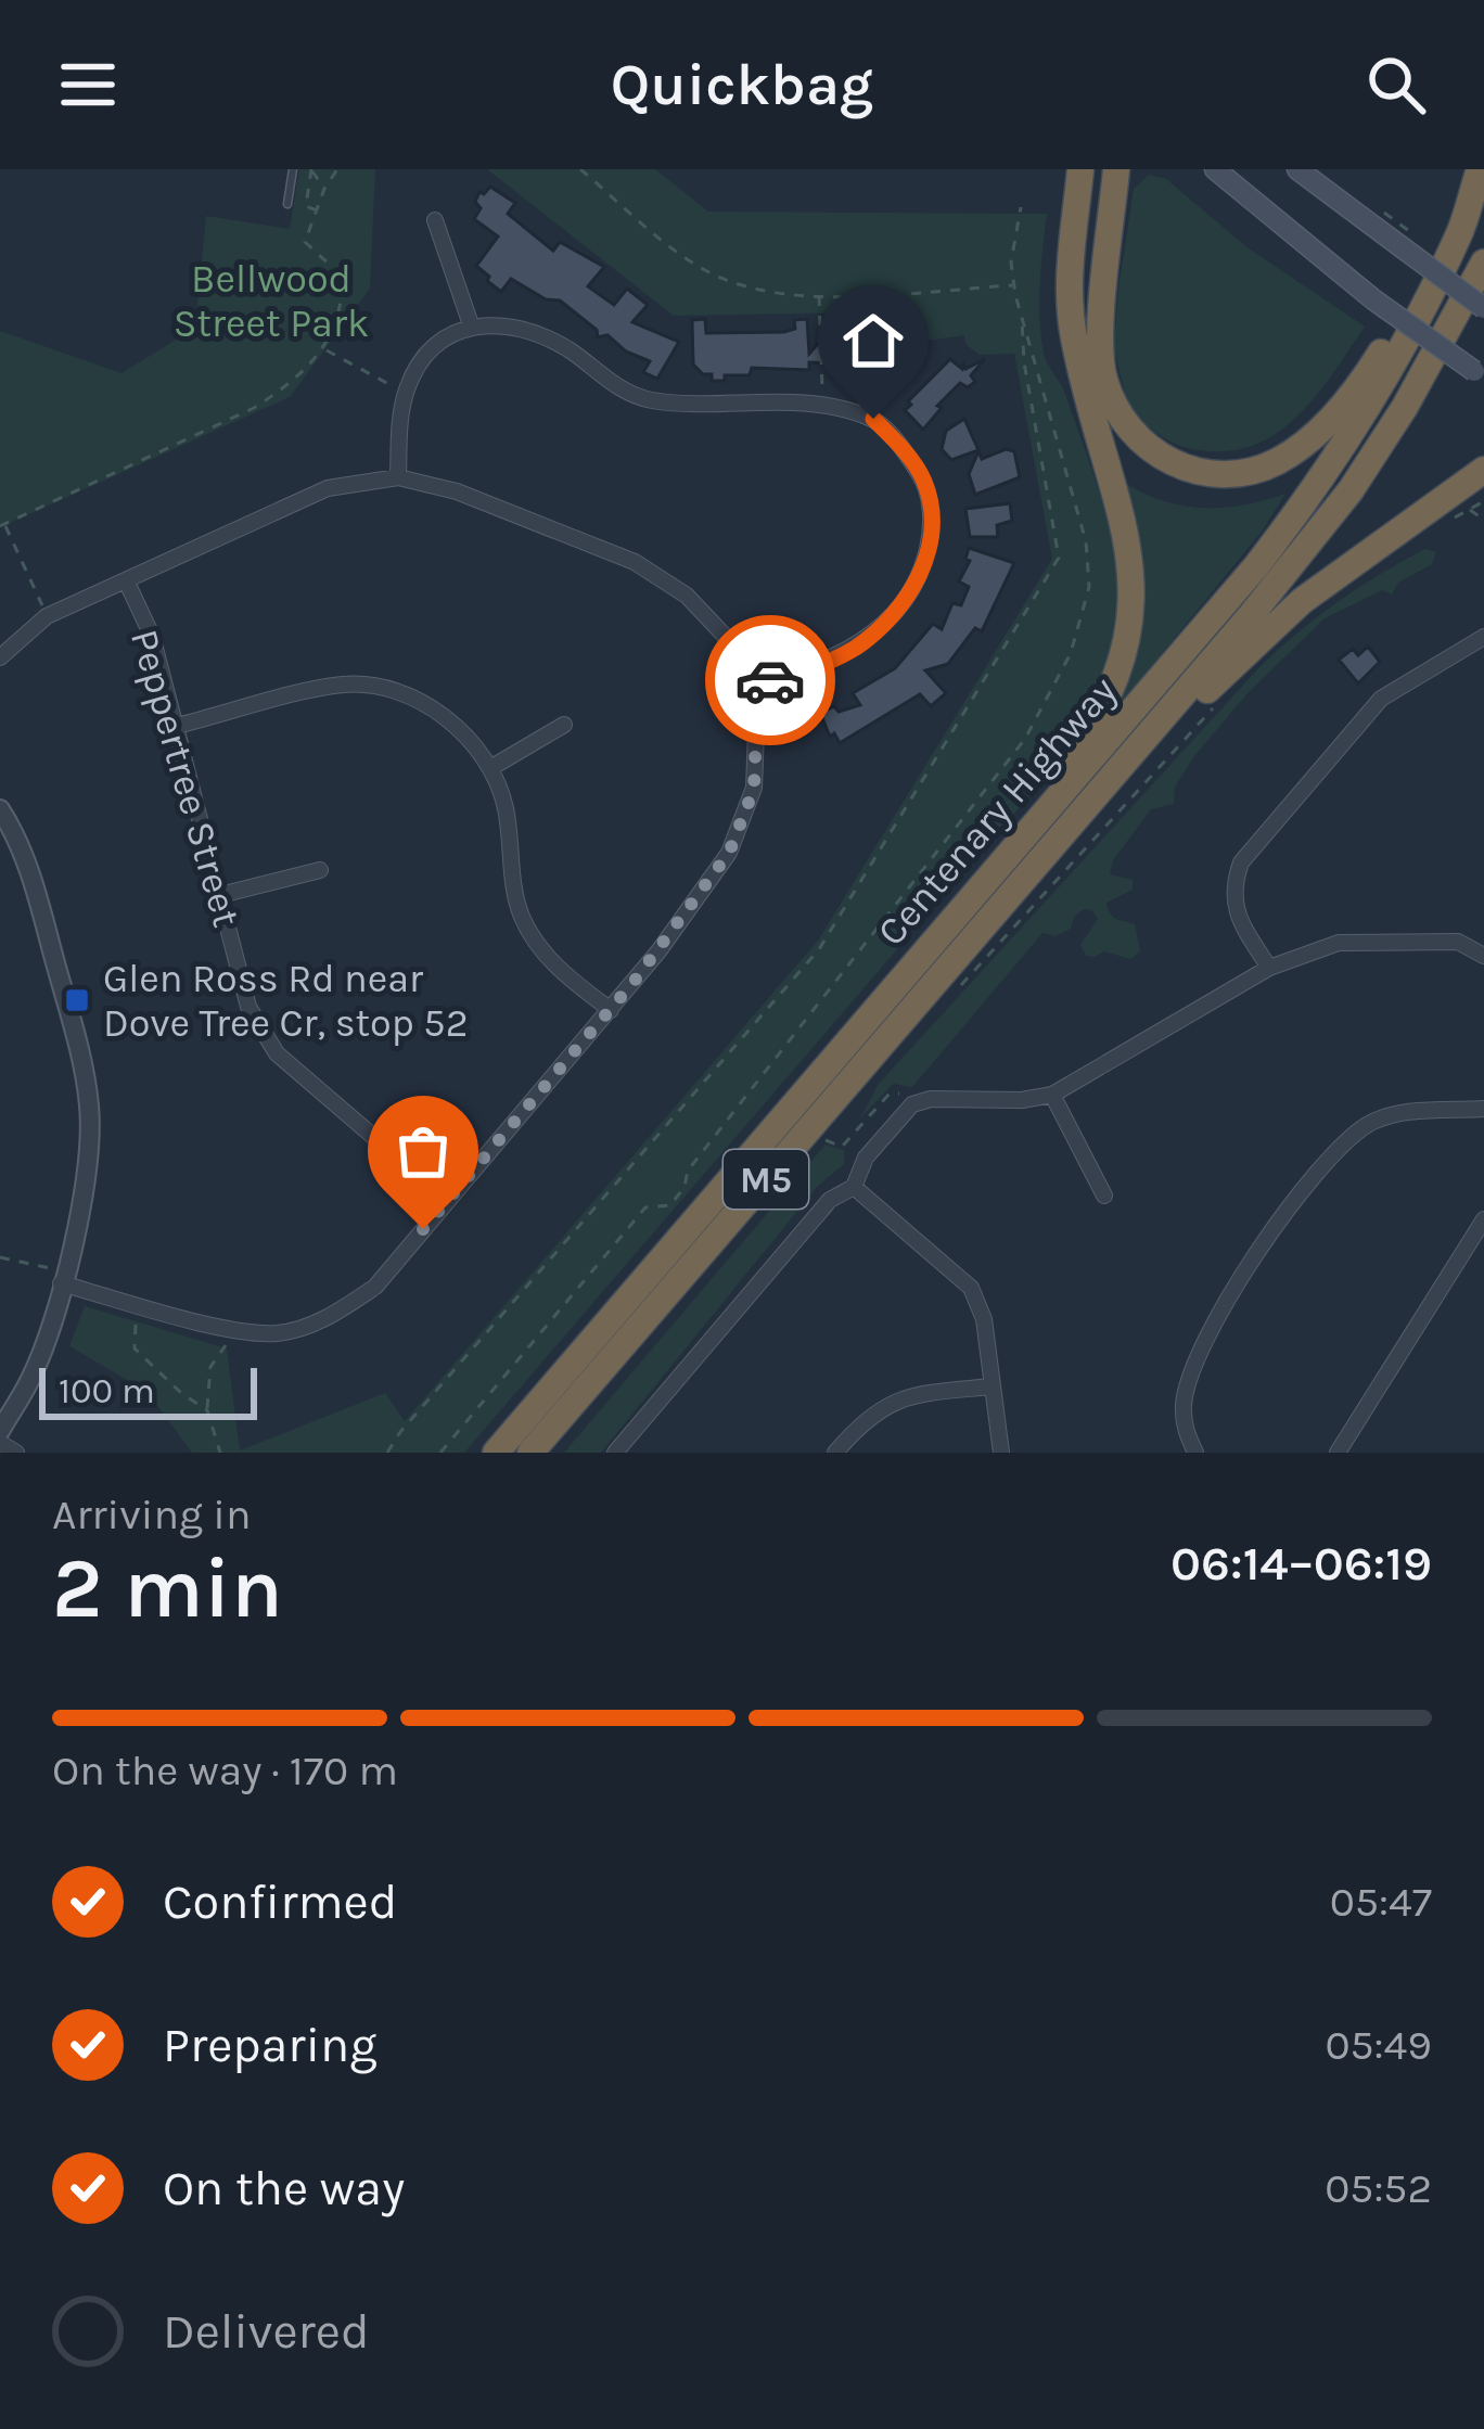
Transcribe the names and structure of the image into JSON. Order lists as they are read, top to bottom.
{
  "streets": {
    "highway": ["Centenary Highway", "M5"],
    "street": ["Peppertree Street"]
  },
  "parks": ["Bellwood Street Park"],
  "places": {
    "transit": ["Glen Ross Rd near Dove Tree Cr, stop 52"]
  },
  "scale_bar": "100 m",
  "page": {
    "header": "Quickbag",
    "scale": "100 m",
    "heading": ["2 min", "Arriving in", "06:14–06:19"],
    "bar": "On the way · 170 m",
    "list": [
      ["Confirmed", "05:47"],
      ["Preparing", "05:49"],
      ["On the way", "05:52"],
      "Delivered"
    ]
  }
}
